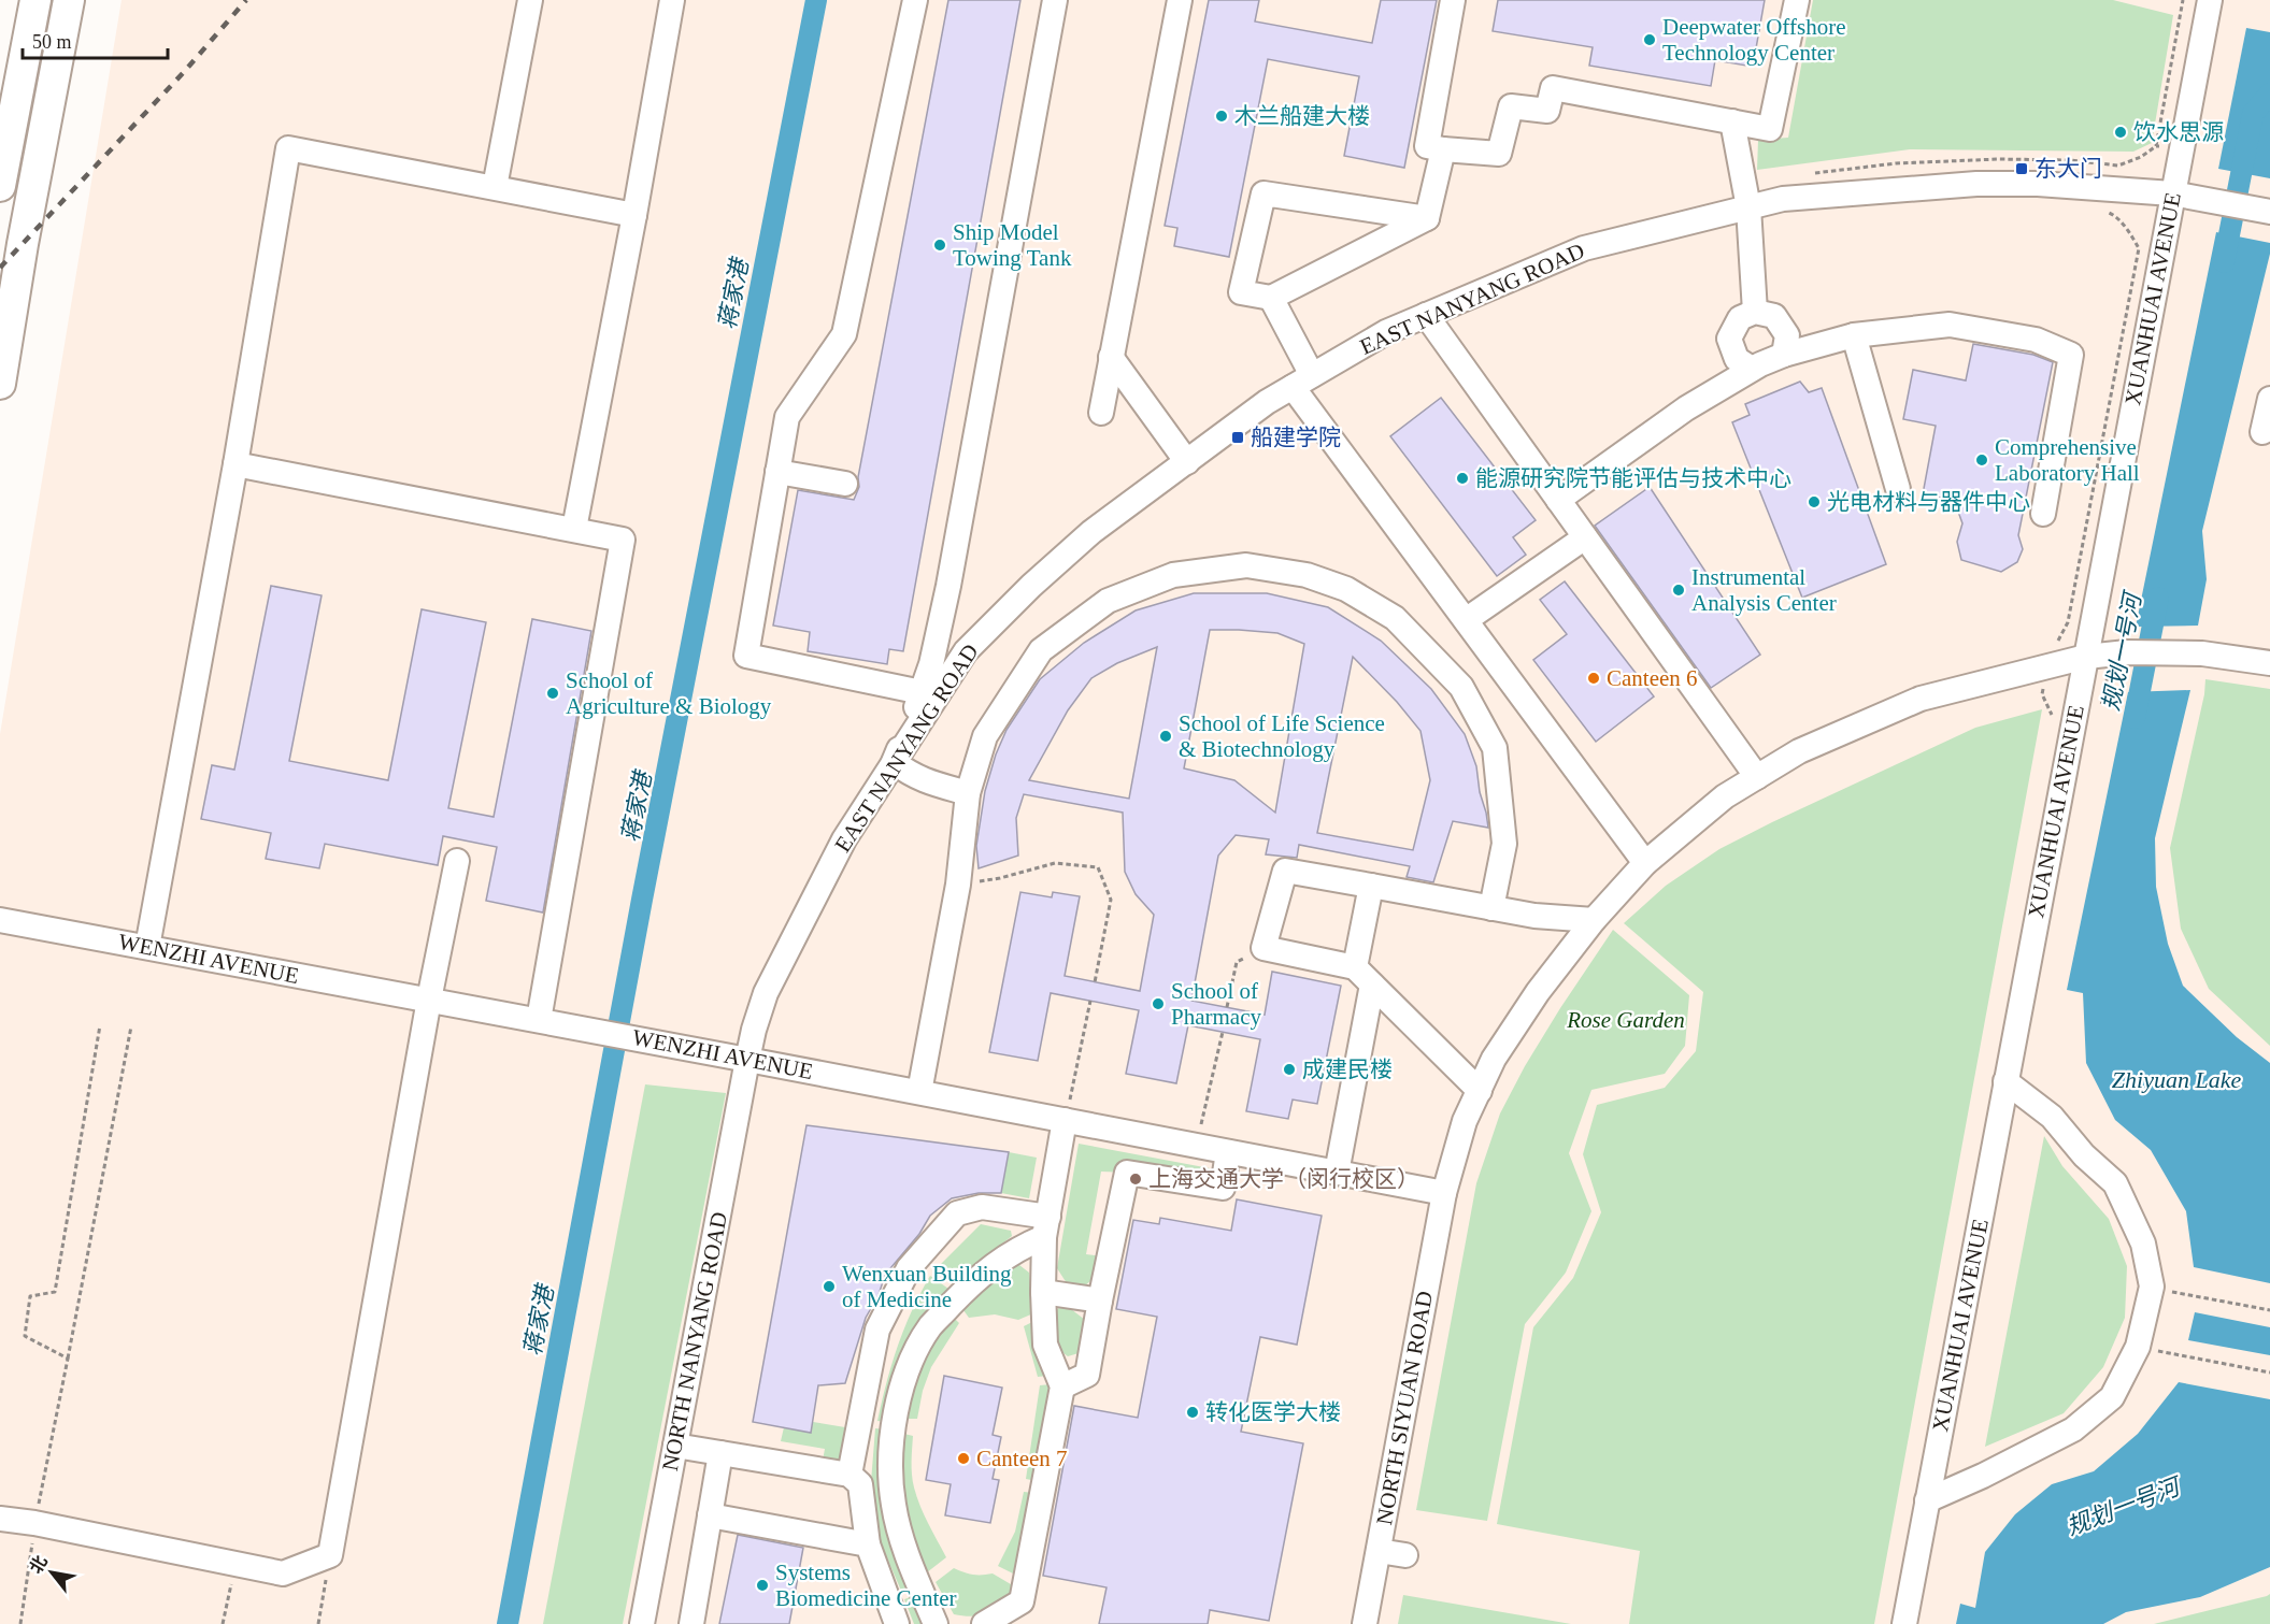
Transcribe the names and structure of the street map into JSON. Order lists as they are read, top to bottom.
{
  "streets": {
    "street": [
      "EAST NANYANG ROAD",
      "XUANHUAI AVENUE",
      "WENZHI AVENUE",
      "NORTH NANYANG ROAD",
      "NORTH SIYUAN ROAD"
    ]
  },
  "crossings": [
    ["EAST NANYANG ROAD", "XUANHUAI AVENUE"],
    ["EAST NANYANG ROAD", "WENZHI AVENUE"],
    ["EAST NANYANG ROAD", "NORTH NANYANG ROAD"],
    ["XUANHUAI AVENUE", "NORTH SIYUAN ROAD"],
    ["WENZHI AVENUE", "NORTH NANYANG ROAD"],
    ["WENZHI AVENUE", "NORTH SIYUAN ROAD"]
  ],
  "water": ["蒋家港", "规划一号河", "Zhiyuan Lake"],
  "parks": ["Rose Garden"],
  "places": {
    "other": [
      "Deepwater Offshore Technology Center",
      "木兰船建大楼",
      "饮水思源",
      "Ship Model Towing Tank",
      "Comprehensive Laboratory Hall",
      "能源研究院节能评估与技术中心",
      "光电材料与器件中心",
      "Instrumental Analysis Center",
      "Canteen 6",
      "School of Agriculture & Biology",
      "School of Life Science & Biotechnology",
      "School of Pharmacy",
      "成建民楼",
      "上海交通大学（闵行校区）",
      "Wenxuan Building of Medicine",
      "转化医学大楼",
      "Canteen 7",
      "Systems Biomedicine Center"
    ],
    "transit": ["东大门", "船建学院"]
  },
  "scale_bar": "50 m",
  "north": "top left"
}
